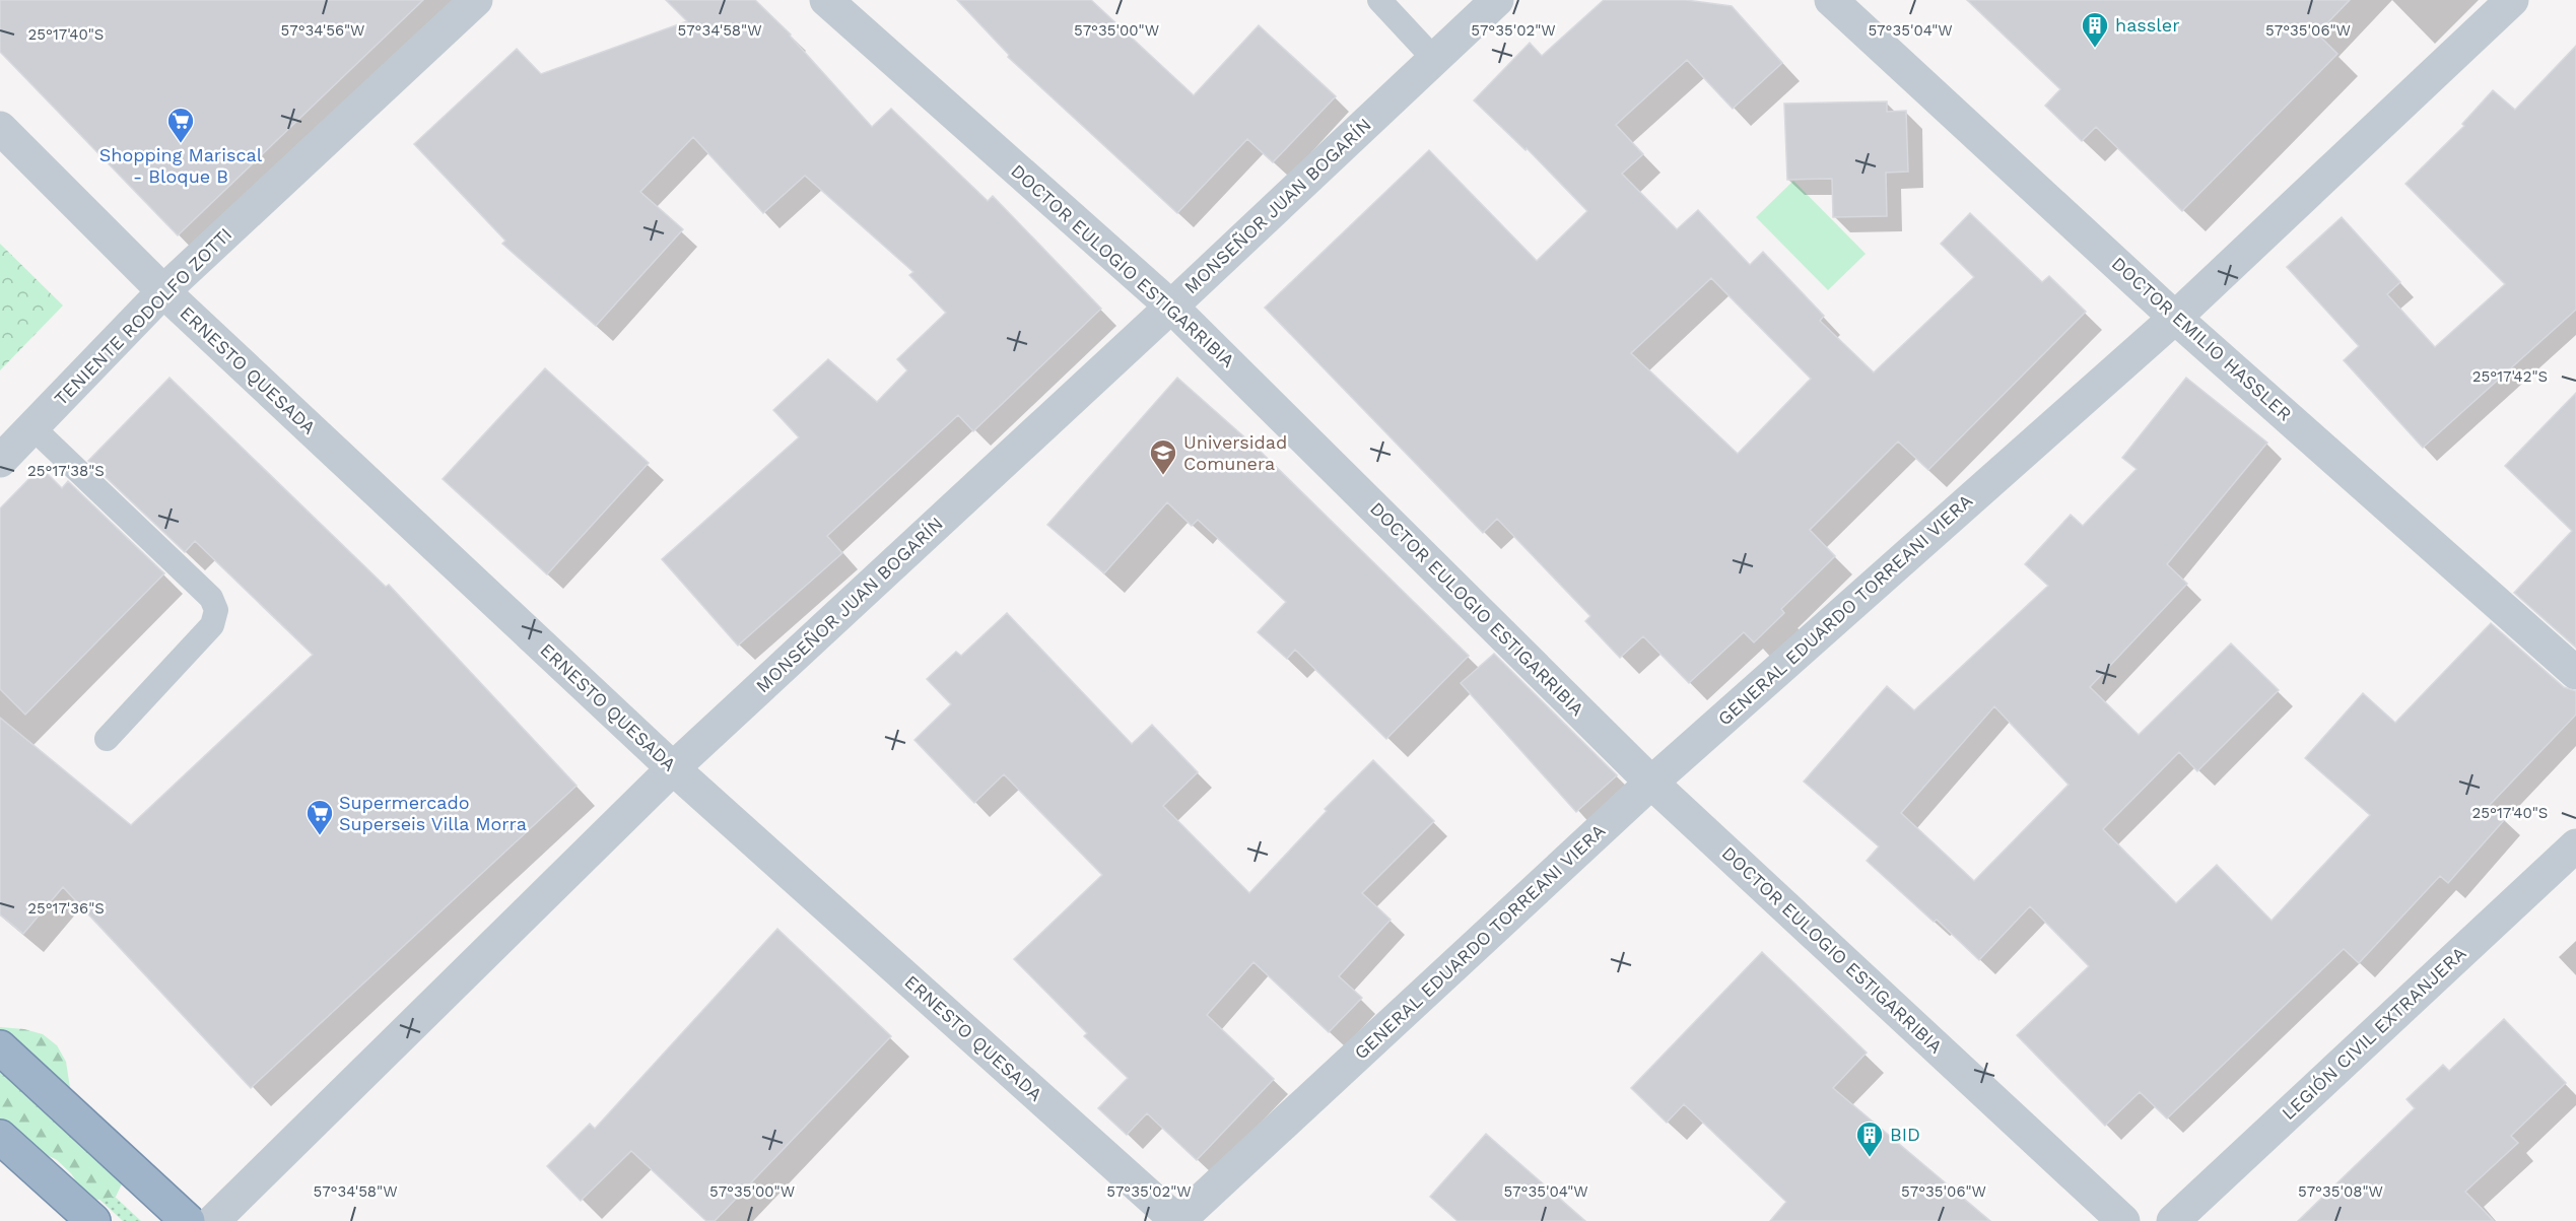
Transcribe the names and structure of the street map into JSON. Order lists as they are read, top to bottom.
{
  "streets": {
    "street": [
      "MONSEÑOR JUAN BOGARÍN",
      "DOCTOR EULOGIO ESTIGARRIBIA",
      "TENIENTE RODOLFO ZOTTI",
      "DOCTOR EMILIO HASSLER",
      "ERNESTO QUESADA",
      "GENERAL EDUARDO TORREANI VIERA",
      "LEGIÓN CIVIL EXTRANJERA"
    ]
  },
  "crossings": [
    ["MONSEÑOR JUAN BOGARÍN", "DOCTOR EULOGIO ESTIGARRIBIA"],
    ["MONSEÑOR JUAN BOGARÍN", "ERNESTO QUESADA"],
    ["DOCTOR EULOGIO ESTIGARRIBIA", "GENERAL EDUARDO TORREANI VIERA"],
    ["TENIENTE RODOLFO ZOTTI", "ERNESTO QUESADA"],
    ["DOCTOR EMILIO HASSLER", "GENERAL EDUARDO TORREANI VIERA"],
    ["ERNESTO QUESADA", "GENERAL EDUARDO TORREANI VIERA"]
  ],
  "places": {
    "building": ["hassler", "BID"],
    "supermarket": ["Shopping Mariscal - Bloque B", "Supermercado Superseis Villa Morra"],
    "school or university": ["Universidad Comunera"]
  },
  "coordinates": [
    "57°34'56\"W",
    "57°34'58\"W",
    "57°35'00\"W",
    "57°35'02\"W",
    "57°35'04\"W",
    "57°35'06\"W",
    "25°17'40\"S",
    "25°17'42\"S",
    "25°17'38\"S",
    "25°17'36\"S",
    "57°35'08\"W"
  ]
}
